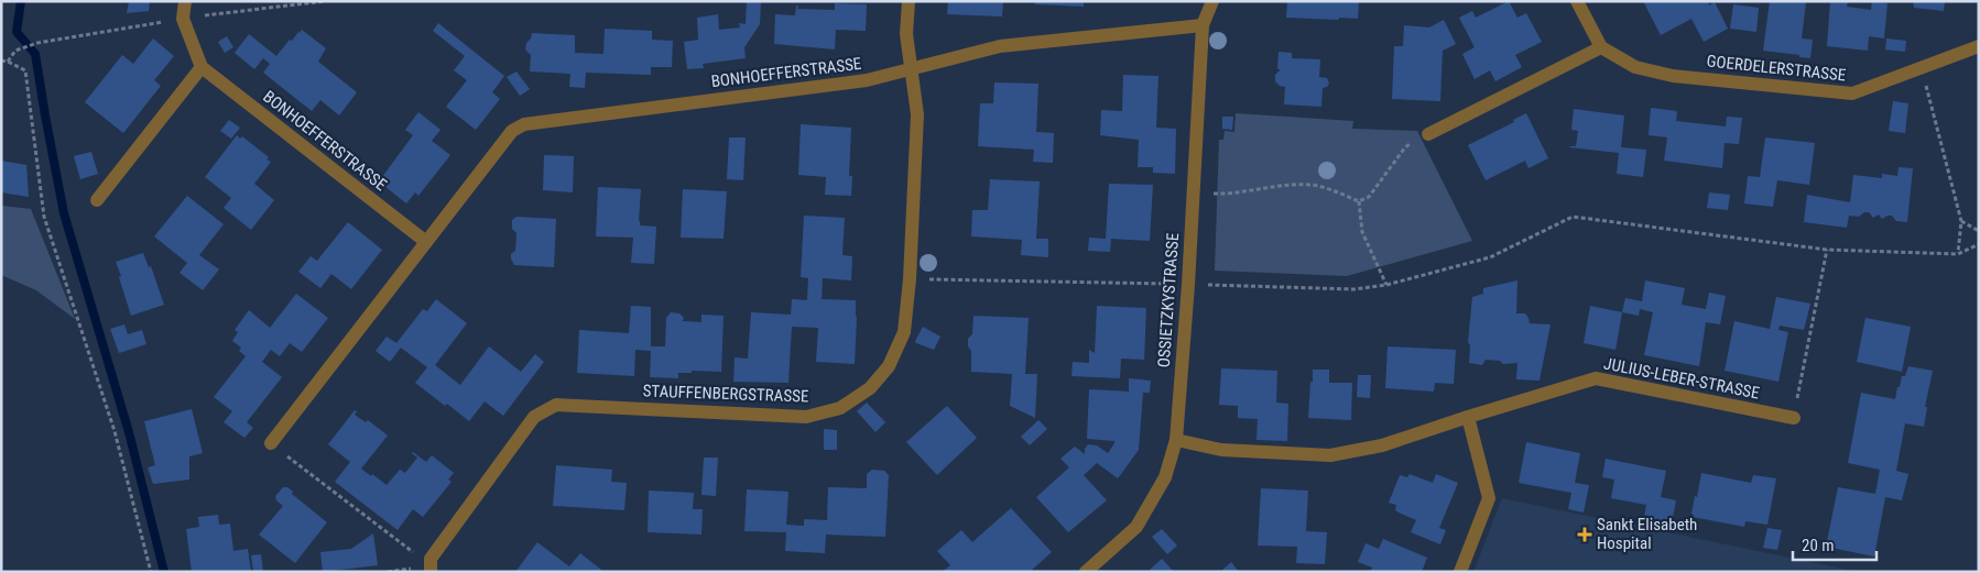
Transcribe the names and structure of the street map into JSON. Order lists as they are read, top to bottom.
{
  "streets": {
    "street": [
      "GOERDELERSTRASSE",
      "BONHOEFFERSTRASSE",
      "OSSIETZKYSTRASSE",
      "JULIUS-LEBER-STRASSE",
      "STAUFFENBERGSTRASSE"
    ]
  },
  "crossings": [
    ["BONHOEFFERSTRASSE", "OSSIETZKYSTRASSE"],
    ["BONHOEFFERSTRASSE", "STAUFFENBERGSTRASSE"],
    ["OSSIETZKYSTRASSE", "JULIUS-LEBER-STRASSE"]
  ],
  "places": {
    "health": ["Sankt Elisabeth Hospital"]
  },
  "scale_bar": "20 m"
}
